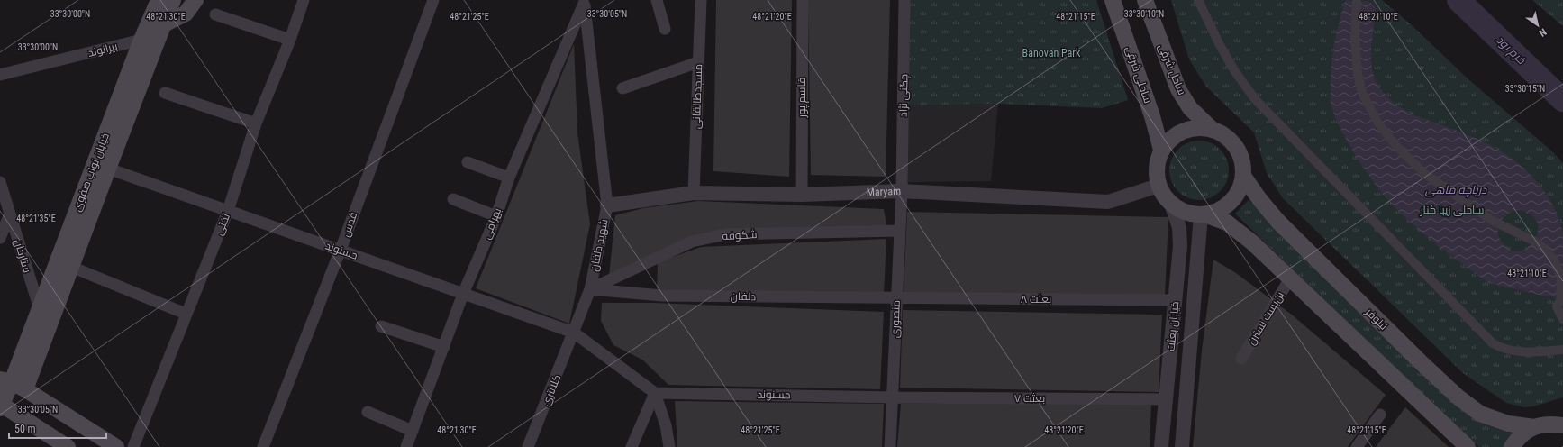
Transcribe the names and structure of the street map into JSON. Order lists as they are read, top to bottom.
{
  "streets": {
    "main road": [
      "ساحل شرقی",
      "ساحلی شرقی",
      "خیابان نواب صفوی",
      "نیلوفر"
    ],
    "street": [
      "بیرانوند",
      "چگنی نژاد",
      "مسجدطالقانی",
      "قاسم پور",
      "Maryam",
      "بهرامی",
      "تختی",
      "قدس",
      "شکوفه",
      "شهید دلفان",
      "حسنوند",
      "ستارخان",
      "دلفان",
      "بعثت ۸",
      "بن‌بست نسترن",
      "منصوری",
      "خیابان بعثت",
      "کلانتری",
      "بعثت ۷"
    ]
  },
  "crossings": [
    ["بیرانوند", "خیابان نواب صفوی"],
    ["ساحل شرقی", "ساحلی شرقی"],
    ["ساحل شرقی", "Maryam"],
    ["ساحل شرقی", "نیلوفر"],
    ["ساحل شرقی", "خیابان بعثت"],
    ["ساحلی شرقی", "Maryam"],
    ["ساحلی شرقی", "نیلوفر"],
    ["ساحلی شرقی", "خیابان بعثت"],
    ["چگنی نژاد", "Maryam"],
    ["چگنی نژاد", "منصوری"],
    ["مسجدطالقانی", "Maryam"],
    ["قاسم پور", "Maryam"],
    ["خیابان نواب صفوی", "حسنوند"],
    ["خیابان نواب صفوی", "ستارخان"],
    ["Maryam", "شهید دلفان"],
    ["Maryam", "منصوری"],
    ["Maryam", "نیلوفر"],
    ["Maryam", "خیابان بعثت"],
    ["بهرامی", "شهید دلفان"],
    ["بهرامی", "حسنوند"],
    ["تختی", "حسنوند"],
    ["قدس", "حسنوند"],
    ["شکوفه", "شهید دلفان"],
    ["شکوفه", "دلفان"],
    ["شکوفه", "منصوری"],
    ["شهید دلفان", "حسنوند"],
    ["شهید دلفان", "دلفان"],
    ["شهید دلفان", "کلانتری"],
    ["حسنوند", "منصوری"],
    ["حسنوند", "کلانتری"],
    ["حسنوند", "بعثت ۷"],
    ["دلفان", "بعثت ۸"],
    ["دلفان", "منصوری"],
    ["بعثت ۸", "منصوری"],
    ["بعثت ۸", "خیابان بعثت"],
    ["منصوری", "بعثت ۷"],
    ["نیلوفر", "خیابان بعثت"],
    ["خیابان بعثت", "بعثت ۷"]
  ],
  "water": ["خرم رود", "دریاچه ماهی"],
  "parks": ["Banovan Park", "ساحلی زیبا کنار"],
  "scale_bar": "50 m",
  "north": "bottom right",
  "coordinates": [
    "33°30'00\"N",
    "33°30'05\"N",
    "33°30'10\"N",
    "48°21'20\"E",
    "48°21'10\"E",
    "48°21'30\"E",
    "48°21'25\"E",
    "48°21'15\"E",
    "33°30'15\"N",
    "48°21'35\"E"
  ]
}
